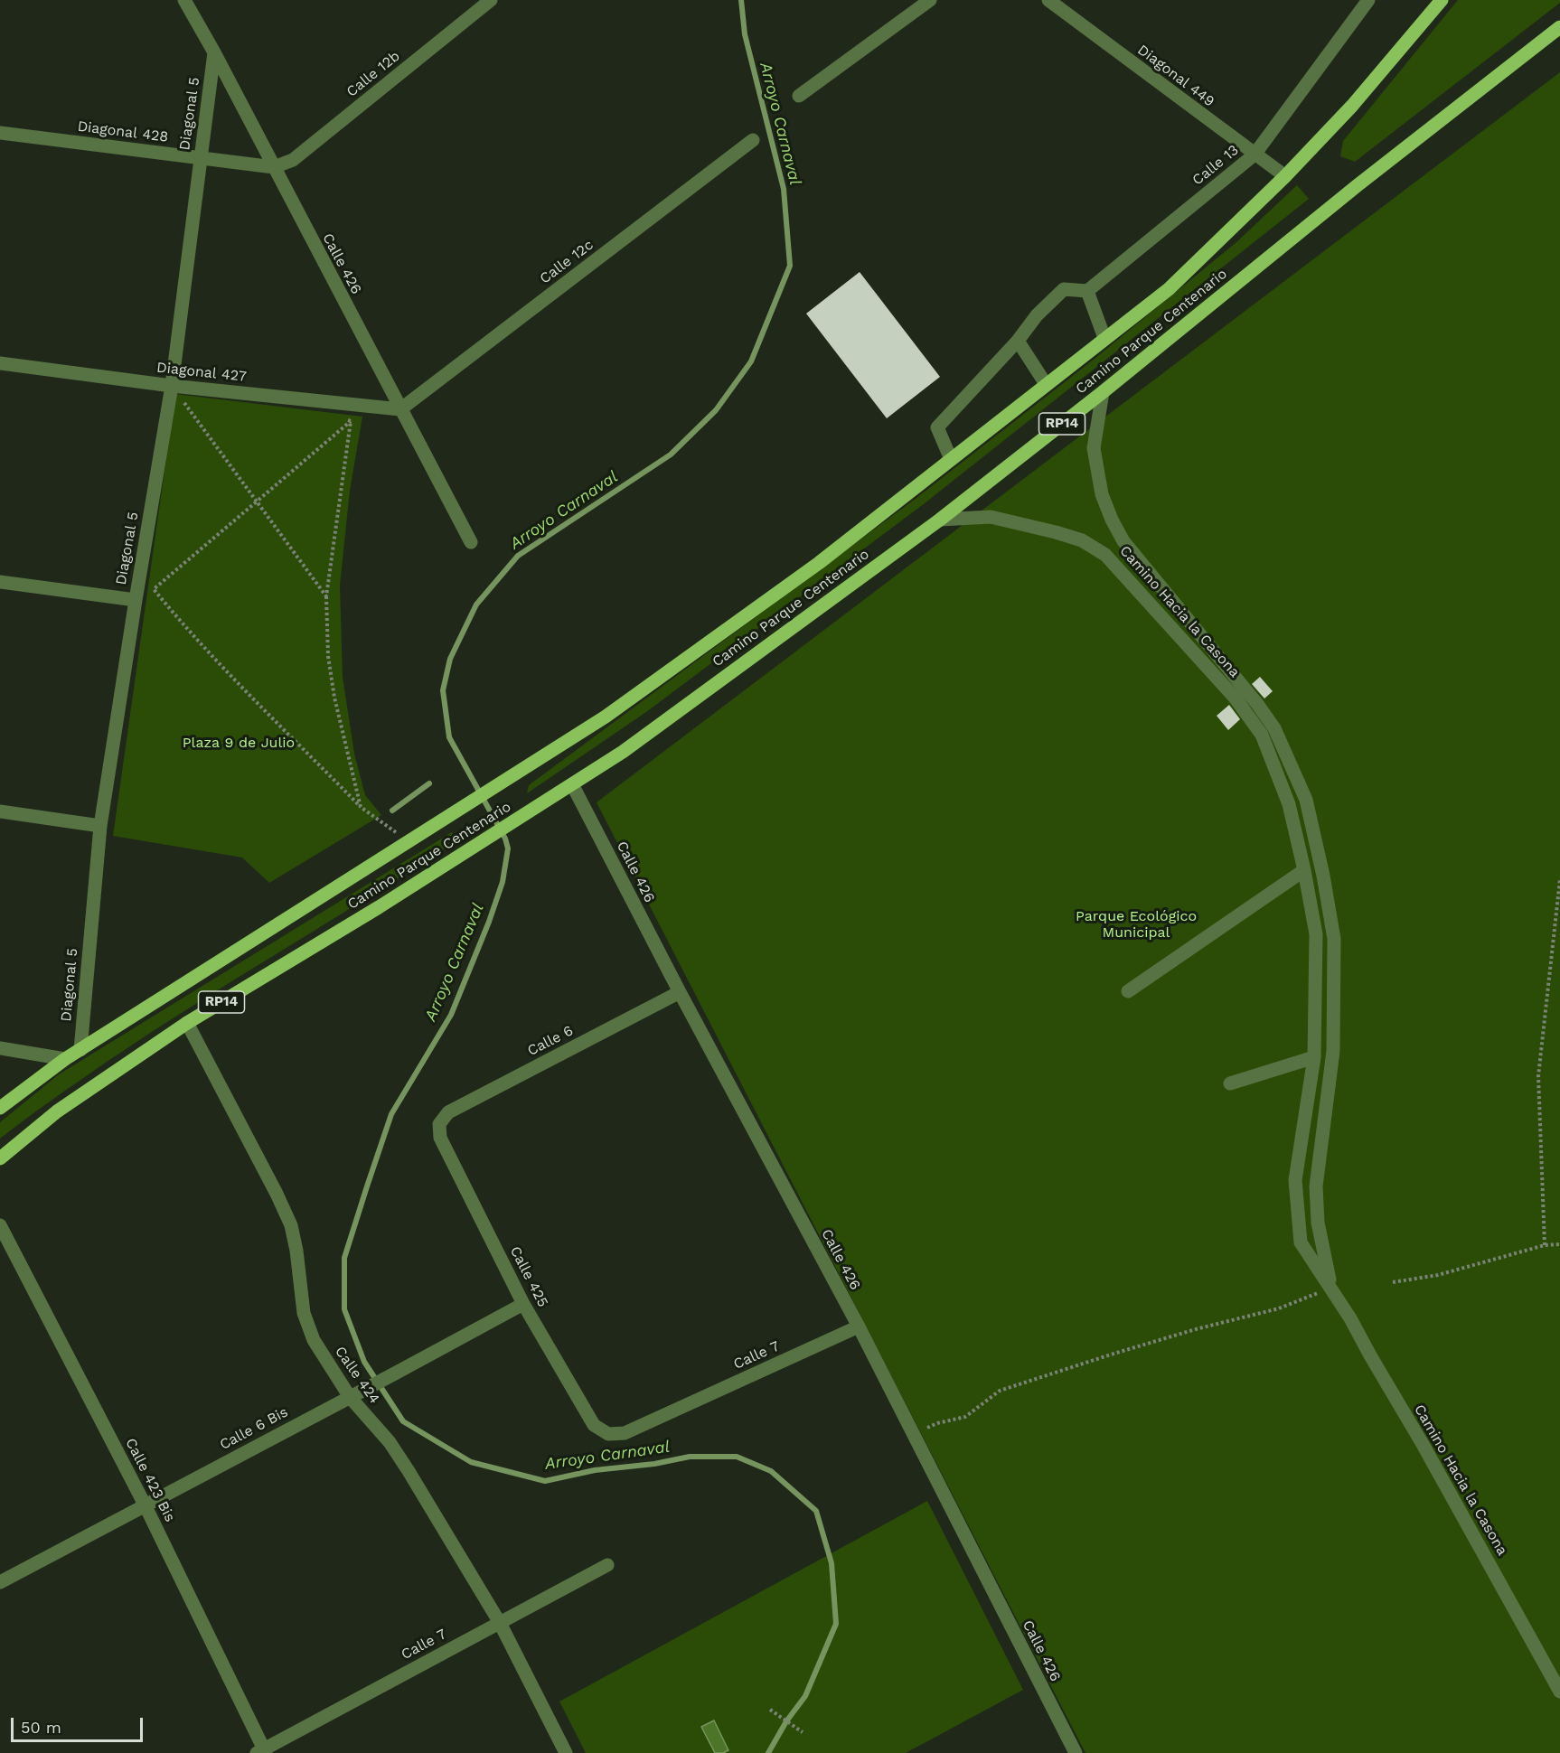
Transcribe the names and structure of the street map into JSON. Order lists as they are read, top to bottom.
{
  "streets": {
    "main road": ["Camino Parque Centenario", "RP14"],
    "street": [
      "Calle 12b",
      "Diagonal 449",
      "Diagonal 5",
      "Diagonal 428",
      "Calle 13",
      "Calle 12c",
      "Calle 426",
      "Diagonal 427",
      "Camino Hacia la Casona",
      "Calle 6",
      "Calle 425",
      "Calle 7",
      "Calle 424",
      "Calle 6 Bis",
      "Calle 423 Bis"
    ]
  },
  "crossings": [
    ["Calle 12b", "Diagonal 428"],
    ["Calle 12b", "Calle 426"],
    ["Diagonal 449", "Calle 13"],
    ["Diagonal 449", "Camino Parque Centenario"],
    ["Diagonal 5", "Diagonal 428"],
    ["Diagonal 5", "Calle 426"],
    ["Diagonal 5", "Camino Parque Centenario"],
    ["Diagonal 5", "Diagonal 427"],
    ["Diagonal 428", "Calle 426"],
    ["Calle 12c", "Calle 426"],
    ["Calle 12c", "Diagonal 427"],
    ["Calle 426", "Camino Parque Centenario"],
    ["Calle 426", "Diagonal 427"],
    ["Calle 426", "Calle 6"],
    ["Calle 426", "Calle 7"],
    ["Camino Parque Centenario", "Camino Hacia la Casona"],
    ["Camino Parque Centenario", "Calle 424"],
    ["Calle 6", "Calle 425"],
    ["Calle 425", "Calle 7"],
    ["Calle 425", "Calle 6 Bis"],
    ["Calle 7", "Calle 424"],
    ["Calle 7", "Calle 423 Bis"],
    ["Calle 424", "Calle 6 Bis"],
    ["Calle 6 Bis", "Calle 423 Bis"]
  ],
  "water": ["Arroyo Carnaval"],
  "parks": ["Plaza 9 de Julio", "Parque Ecológico Municipal"],
  "scale_bar": "50 m"
}
